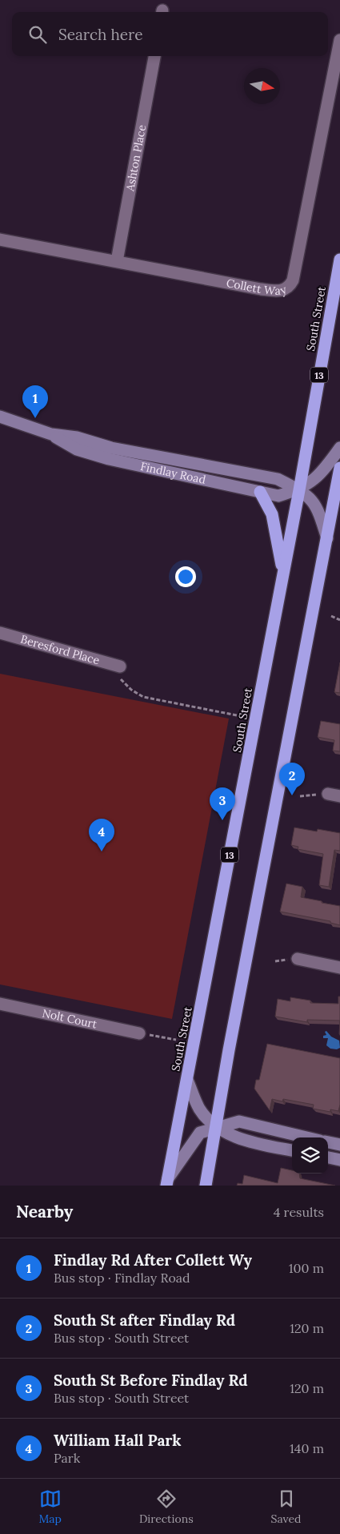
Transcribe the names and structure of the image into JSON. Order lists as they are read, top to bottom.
{
  "streets": {
    "highway": ["South Street", "13"],
    "main road": ["Findlay Road"],
    "street": [
      "Ashton Place",
      "Collett Way",
      "Beresford Place",
      "Nolt Court"
    ]
  },
  "crossings": [
    ["Ashton Place", "Collett Way"],
    ["South Street", "Findlay Road"]
  ],
  "north": "right",
  "page": {
    "search": "Search here",
    "pins": [
      "1",
      "2",
      "3",
      "4"
    ],
    "heading": ["Nearby", "4 results"],
    "list": [
      {
        "mark": "1",
        "name": "Findlay Rd After Collett Wy",
        "note": "Bus stop · Findlay Road",
        "value": "100 m"
      },
      {
        "mark": "2",
        "name": "South St after Findlay Rd",
        "note": "Bus stop · South Street",
        "value": "120 m"
      },
      {
        "mark": "3",
        "name": "South St Before Findlay Rd",
        "note": "Bus stop · South Street",
        "value": "120 m"
      },
      {
        "mark": "4",
        "name": "William Hall Park",
        "note": "Park",
        "value": "140 m"
      }
    ],
    "nav": ["Map", "Directions", "Saved"]
  }
}
